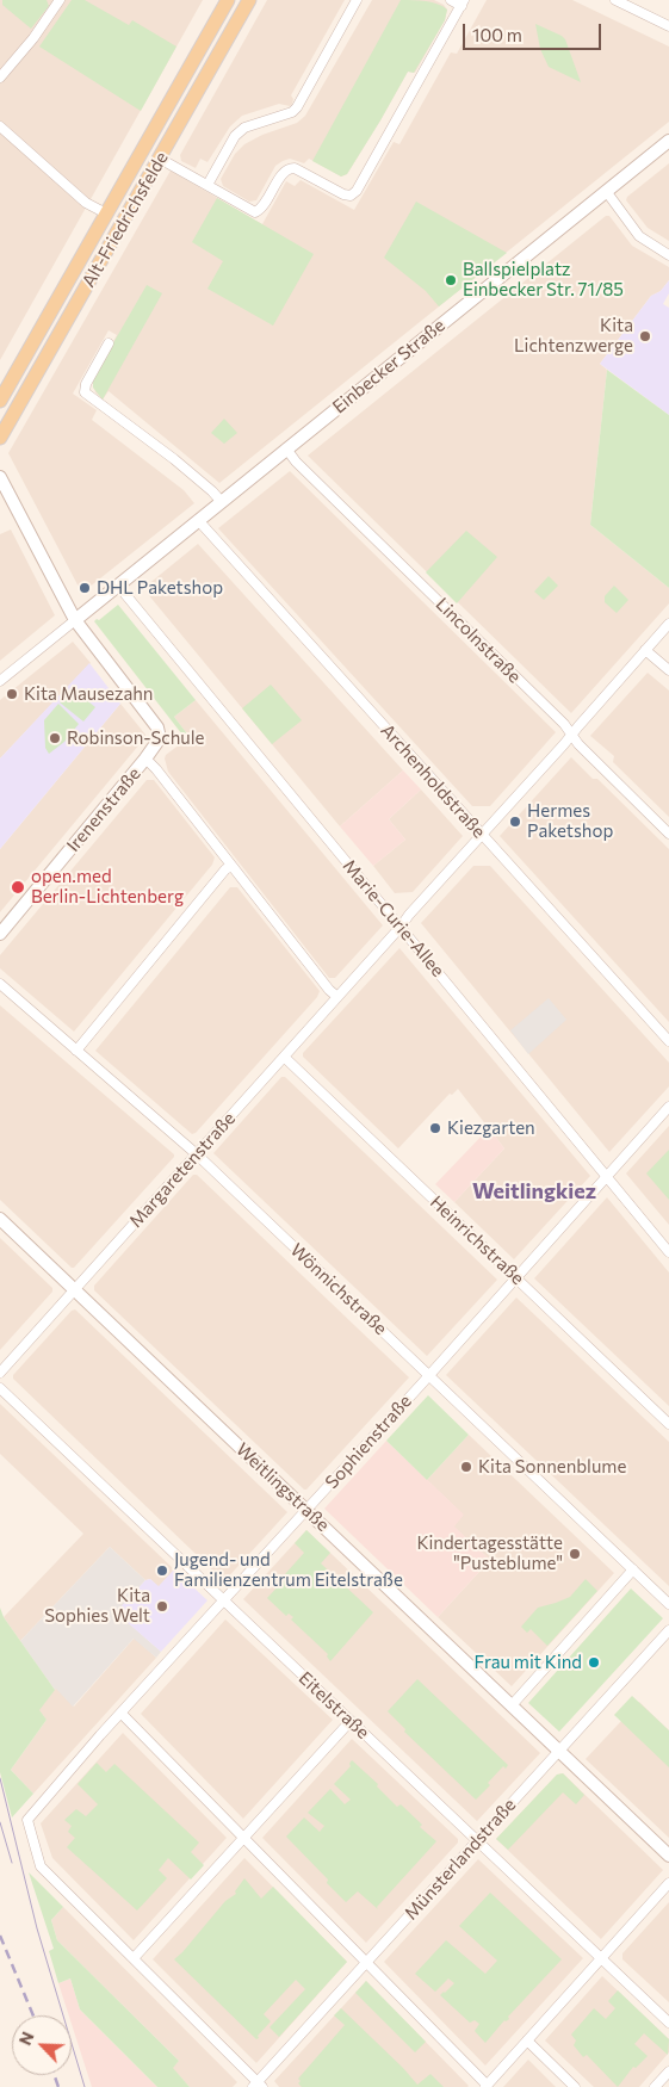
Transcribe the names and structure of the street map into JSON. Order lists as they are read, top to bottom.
{
  "streets": {
    "main road": ["Alt-Friedrichsfelde"],
    "street": [
      "Einbecker Straße",
      "Lincolnstraße",
      "Archenholdstraße",
      "Irenenstraße",
      "Marie-Curie-Allee",
      "Margaretenstraße",
      "Heinrichstraße",
      "Wönnichstraße",
      "Sophienstraße",
      "Weitlingstraße",
      "Eitelstraße",
      "Münsterlandstraße"
    ]
  },
  "crossings": [
    ["Einbecker Straße", "Lincolnstraße"],
    ["Einbecker Straße", "Archenholdstraße"],
    ["Einbecker Straße", "Irenenstraße"],
    ["Einbecker Straße", "Marie-Curie-Allee"],
    ["Lincolnstraße", "Margaretenstraße"],
    ["Archenholdstraße", "Margaretenstraße"],
    ["Marie-Curie-Allee", "Margaretenstraße"],
    ["Marie-Curie-Allee", "Sophienstraße"],
    ["Margaretenstraße", "Heinrichstraße"],
    ["Margaretenstraße", "Wönnichstraße"],
    ["Margaretenstraße", "Weitlingstraße"],
    ["Heinrichstraße", "Sophienstraße"],
    ["Wönnichstraße", "Sophienstraße"],
    ["Sophienstraße", "Weitlingstraße"],
    ["Sophienstraße", "Eitelstraße"],
    ["Weitlingstraße", "Münsterlandstraße"],
    ["Eitelstraße", "Münsterlandstraße"]
  ],
  "districts": ["Weitlingkiez"],
  "places": [
    "Ballspielplatz Einbecker Str. 71/85",
    "Kita Lichtenzwerge",
    "DHL Paketshop",
    "Kita Mausezahn",
    "Robinson-Schule",
    "Hermes Paketshop",
    "open.med Berlin-Lichtenberg",
    "Kiezgarten",
    "Kita Sonnenblume",
    "Kindertagesstätte \"Pusteblume\"",
    "Jugend- und Familienzentrum Eitelstraße",
    "Kita Sophies Welt",
    "Frau mit Kind"
  ],
  "scale_bar": "100 m",
  "north": "top left"
}
